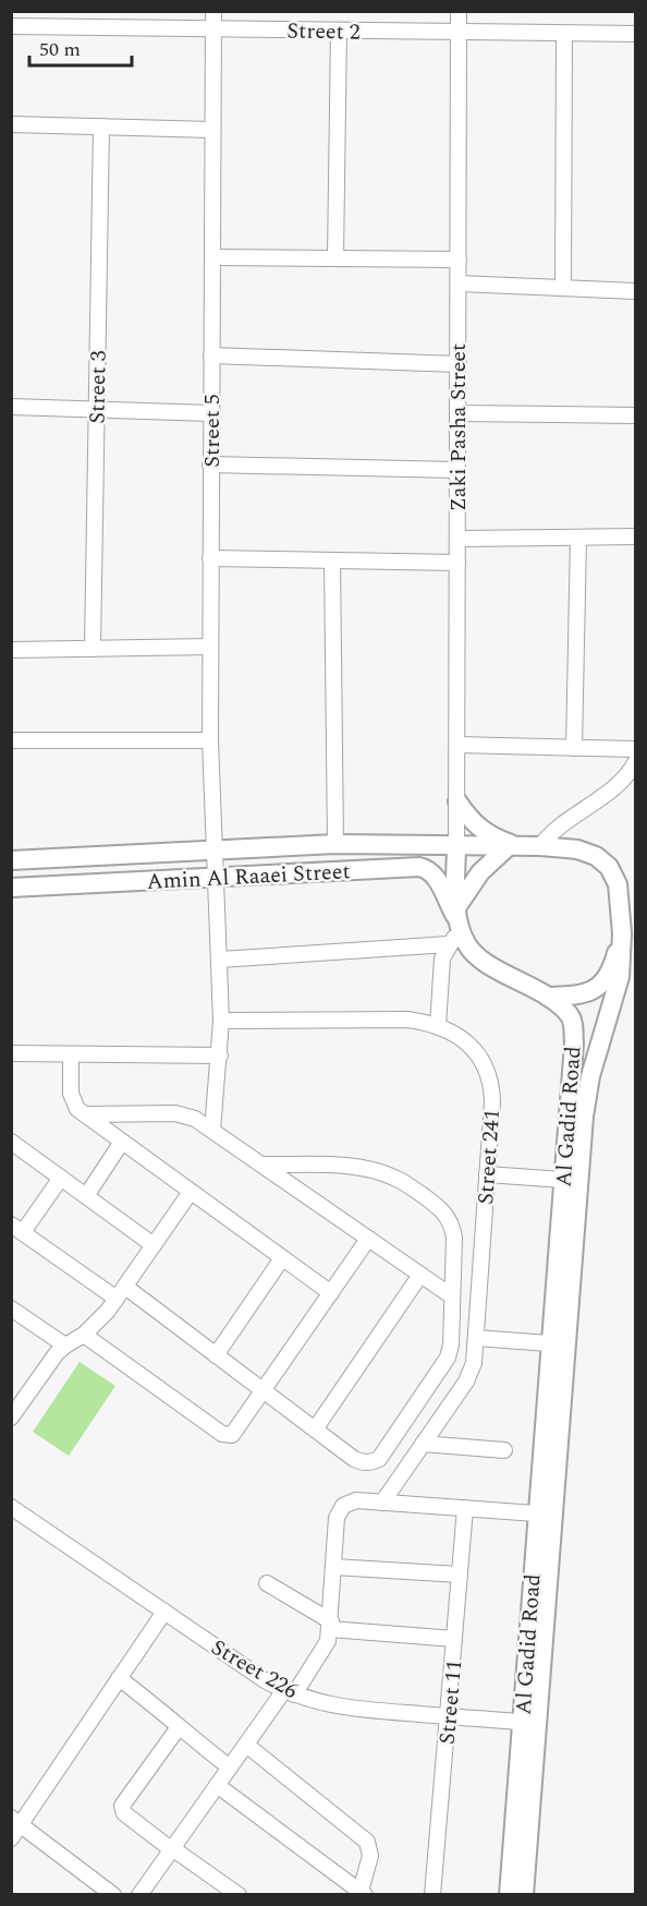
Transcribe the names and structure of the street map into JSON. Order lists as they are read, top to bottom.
{
  "streets": {
    "street": [
      "Street 2",
      "Street 3",
      "Zaki Pasha Street",
      "Street 5",
      "Amin Al Raaei Street",
      "Al Gadid Road",
      "Street 241",
      "Street 226",
      "Street 11"
    ]
  },
  "crossings": [
    ["Street 2", "Zaki Pasha Street"],
    ["Street 2", "Street 5"],
    ["Zaki Pasha Street", "Amin Al Raaei Street"],
    ["Zaki Pasha Street", "Al Gadid Road"],
    ["Street 5", "Amin Al Raaei Street"],
    ["Street 5", "Street 241"],
    ["Amin Al Raaei Street", "Al Gadid Road"],
    ["Al Gadid Road", "Street 226"],
    ["Street 226", "Street 11"]
  ],
  "scale_bar": "50 m"
}
